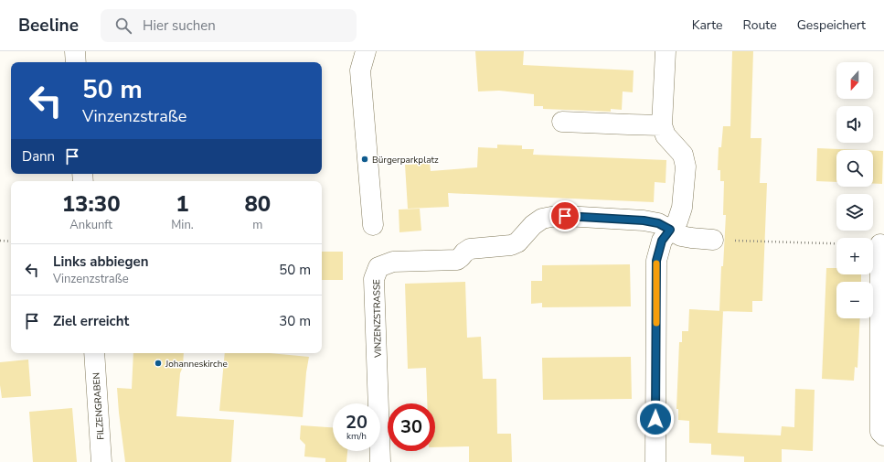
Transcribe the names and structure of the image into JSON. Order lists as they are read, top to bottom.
{
  "streets": {
    "street": ["VINZENZSTRASSE", "FILZENGRABEN"]
  },
  "places": ["Bürgerparkplatz", "Johanneskirche"],
  "north": "bottom",
  "page": {
    "header": "Beeline",
    "search": "Hier suchen",
    "nav": ["Karte", "Route", "Gespeichert"],
    "map_buttons": ["+", "−"],
    "turn": ["50 m", "Vinzenzstraße"],
    "then": "Dann",
    "eta": [
      "13:30",
      "Ankunft",
      "1",
      "Min.",
      "80",
      "m"
    ],
    "list": [
      {
        "name": "Links abbiegen",
        "note": "Vinzenzstraße",
        "value": "50 m"
      },
      {
        "name": "Ziel erreicht",
        "value": "30 m"
      }
    ],
    "speed": "20 km/h",
    "limit": "30"
  }
}
